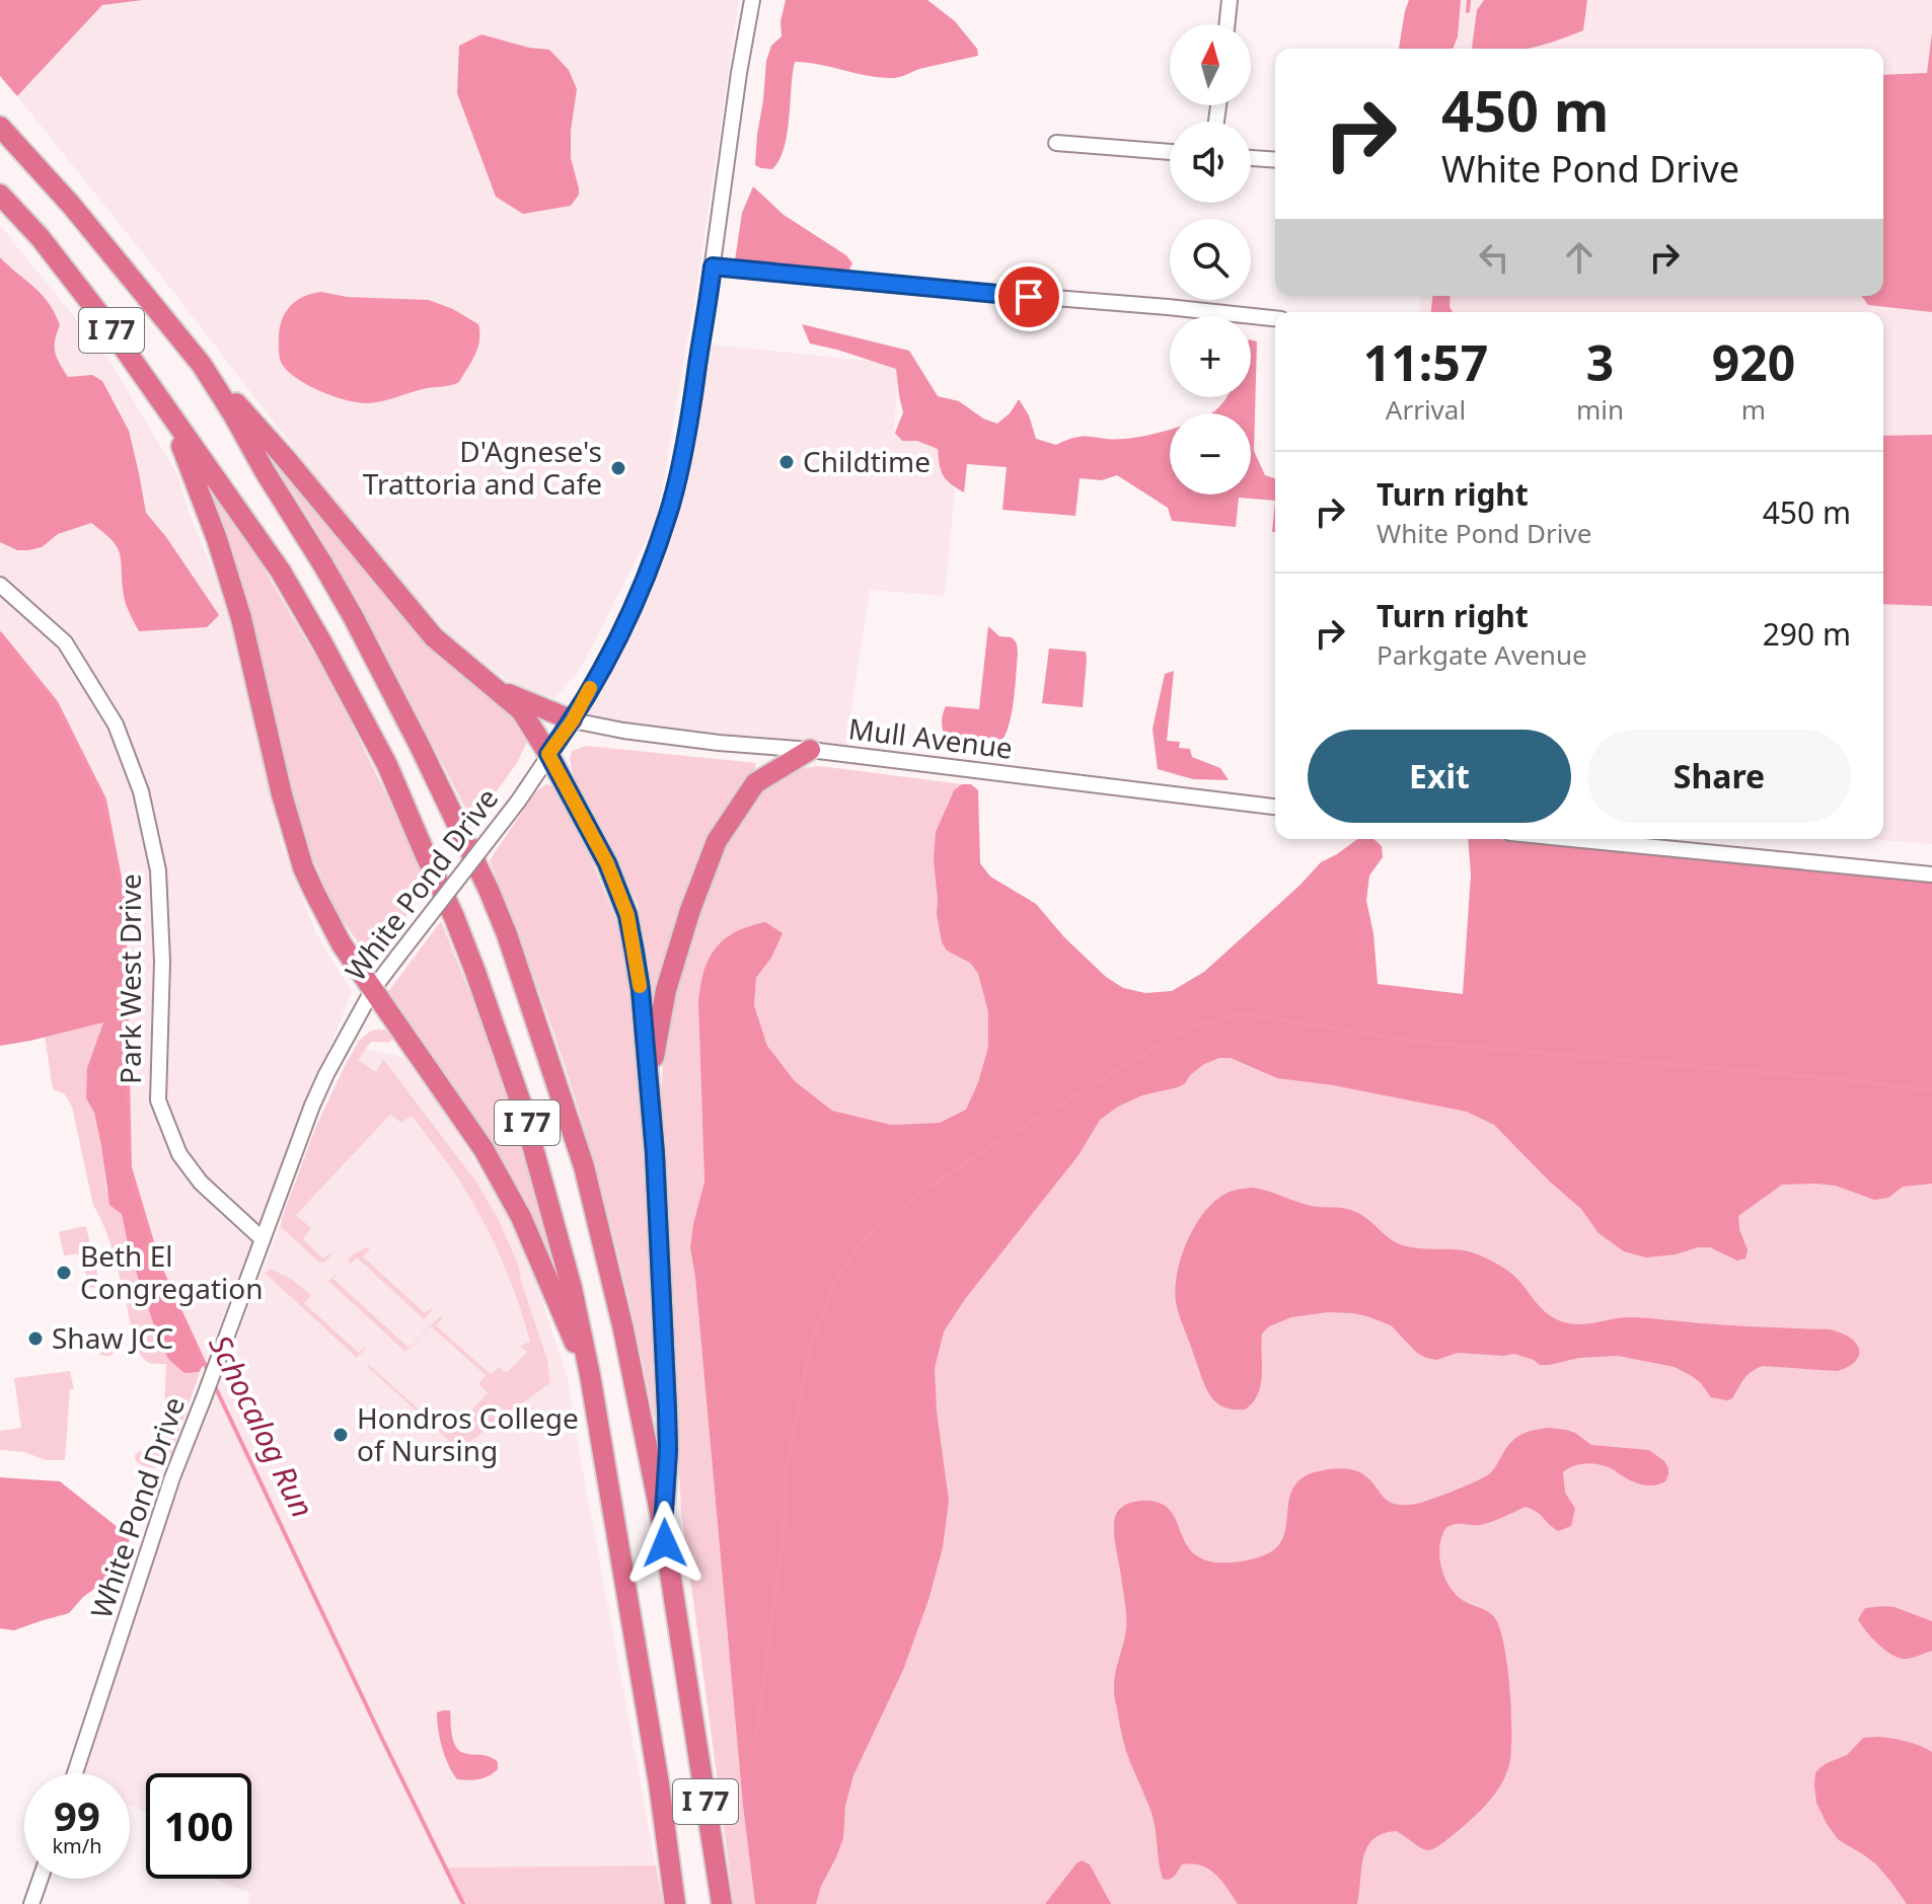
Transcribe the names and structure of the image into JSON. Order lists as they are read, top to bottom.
{
  "streets": {
    "highway": ["I 77"],
    "street": ["Mull Avenue", "White Pond Drive", "Park West Drive"]
  },
  "crossings": [
    ["Mull Avenue", "White Pond Drive"],
    ["White Pond Drive", "Park West Drive"]
  ],
  "water": ["Schocalog Run"],
  "places": [
    "Childtime",
    "D'Agnese's Trattoria and Cafe",
    "Beth El Congregation",
    "Shaw JCC",
    "Hondros College of Nursing"
  ],
  "north": "top",
  "page": {
    "map_buttons": ["+", "−"],
    "turn": ["450 m", "White Pond Drive"],
    "eta": [
      "11:57",
      "Arrival",
      "3",
      "min",
      "920",
      "m"
    ],
    "list": [
      {
        "name": "Turn right",
        "note": "White Pond Drive",
        "value": "450 m"
      },
      {
        "name": "Turn right",
        "note": "Parkgate Avenue",
        "value": "290 m"
      }
    ],
    "buttons": ["Exit", "Share"],
    "speed": "99 km/h",
    "limit": "100"
  }
}
